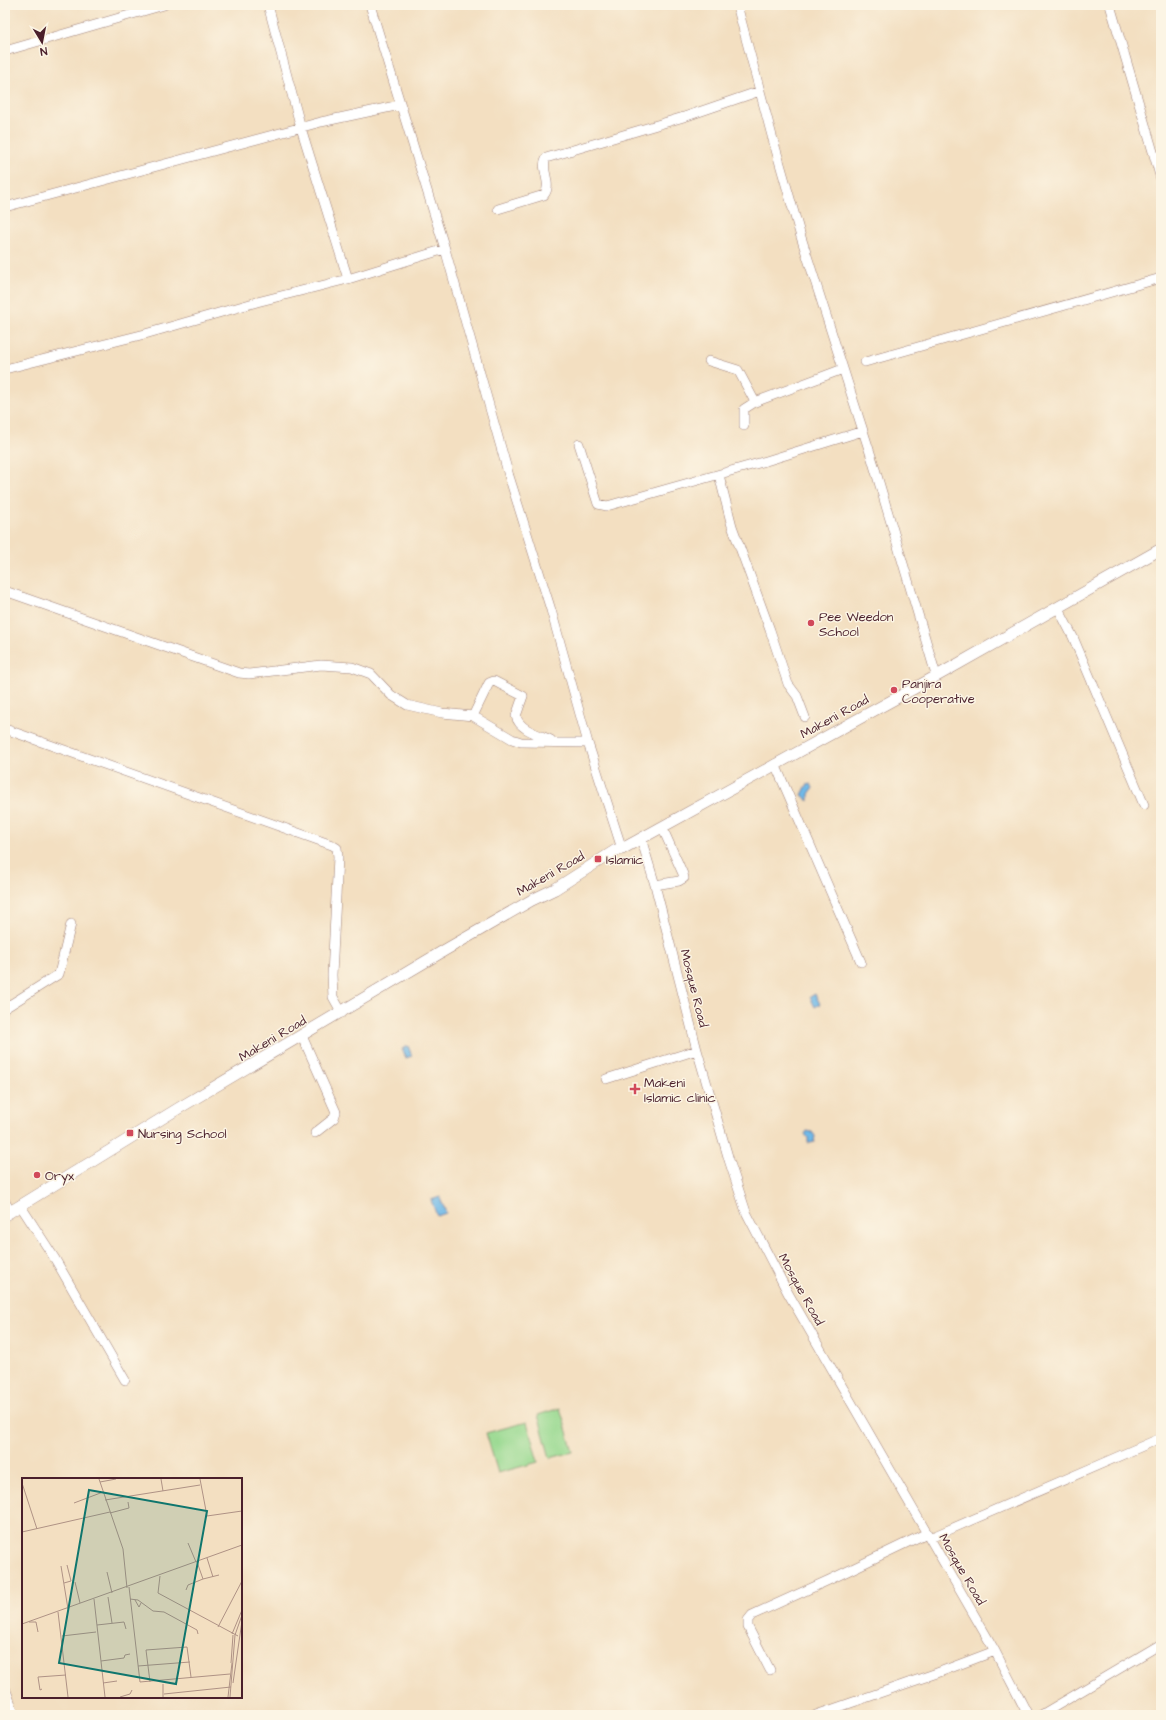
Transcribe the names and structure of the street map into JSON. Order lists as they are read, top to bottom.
{
  "streets": {
    "main road": ["Makeni Road"],
    "street": ["Mosque Road"]
  },
  "crossings": [
    ["Makeni Road", "Mosque Road"]
  ],
  "places": {
    "other": ["Pee Weedon School", "Panjira Cooperative", "Oryx"],
    "transit": ["Islamic", "Nursing School"],
    "health": ["Makeni Islamic clinic"]
  },
  "north": "bottom"
}
